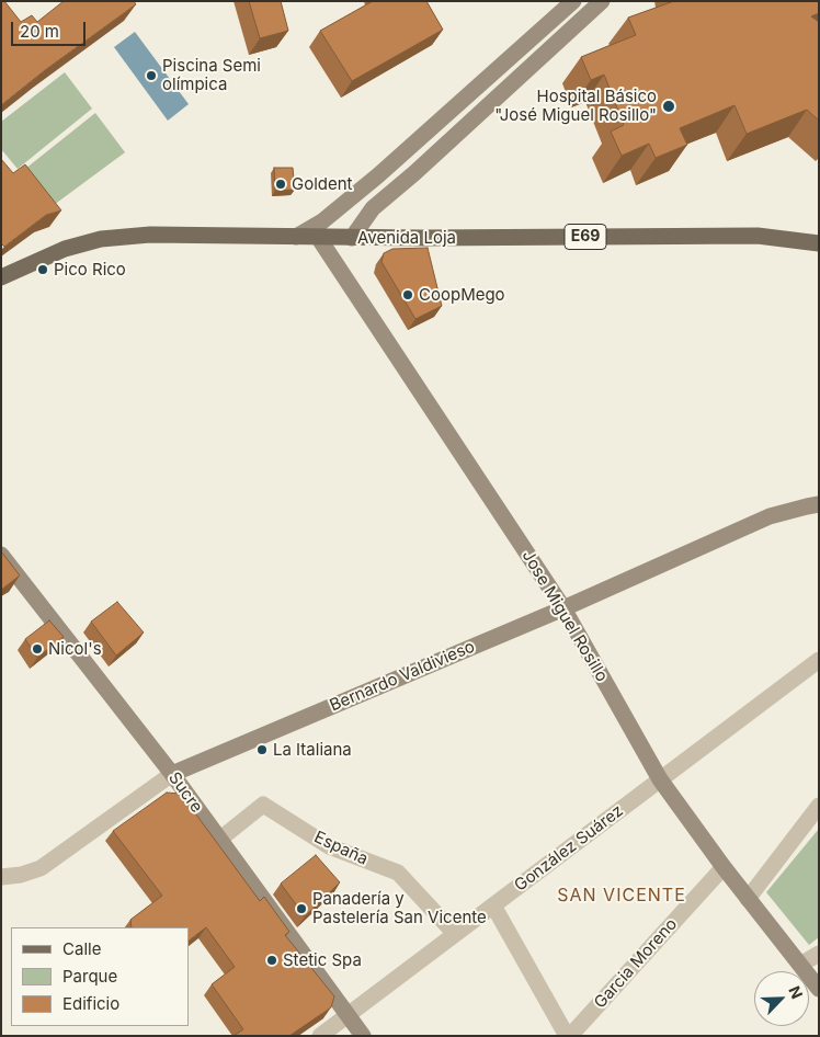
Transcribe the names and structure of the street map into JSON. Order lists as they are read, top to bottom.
{
  "streets": {
    "main road": [
      "E69",
      "Avenida Loja",
      "Jose Miguel Rosillo",
      "Bernardo Valdivieso",
      "Sucre"
    ],
    "street": ["España", "González Suárez", "Garcia Moreno"]
  },
  "crossings": [
    ["Avenida Loja", "Jose Miguel Rosillo"],
    ["Jose Miguel Rosillo", "Bernardo Valdivieso"],
    ["Jose Miguel Rosillo", "González Suárez"],
    ["Jose Miguel Rosillo", "Garcia Moreno"],
    ["Bernardo Valdivieso", "Sucre"],
    ["Sucre", "España"],
    ["Sucre", "González Suárez"],
    ["España", "González Suárez"]
  ],
  "districts": ["SAN VICENTE"],
  "places": [
    "Piscina Semi olímpica",
    "Hospital Básico \"José Miguel Rosillo\"",
    "Goldent",
    "Pico Rico",
    "CoopMego",
    "Nicol's",
    "La Italiana",
    "Panadería y Pastelería San Vicente",
    "Stetic Spa"
  ],
  "legend": ["Calle", "Parque", "Edificio"],
  "scale_bar": "20 m",
  "north": "top right"
}
